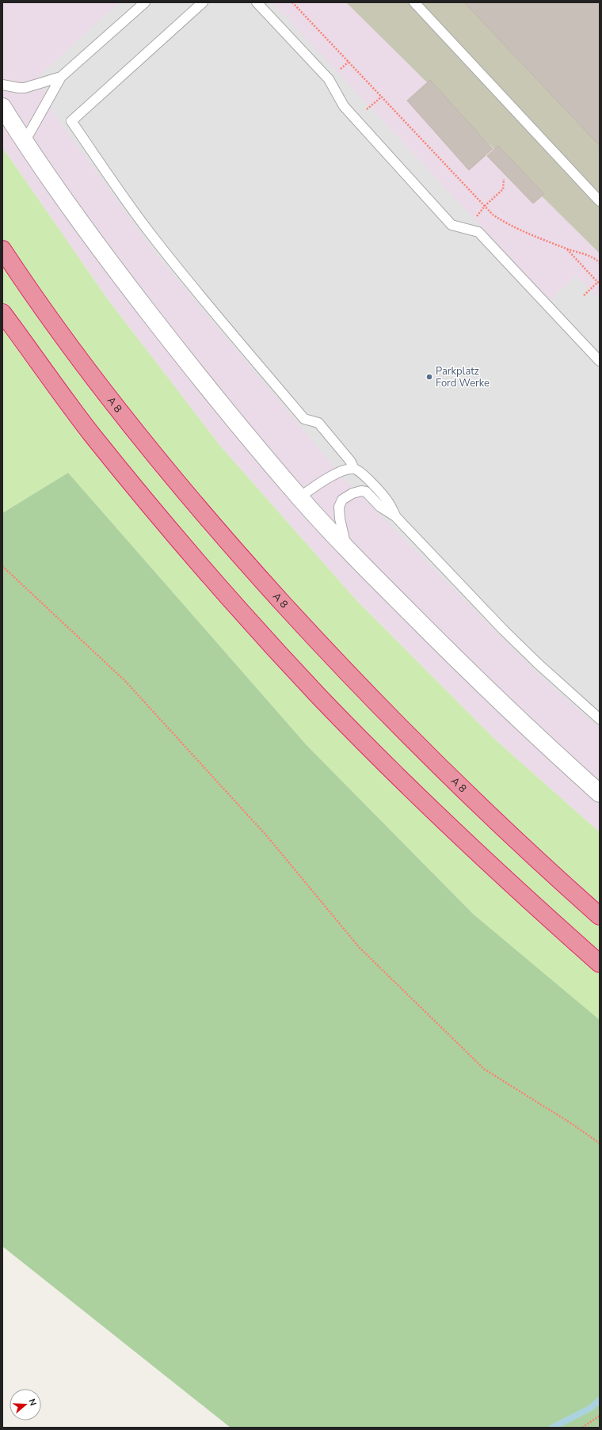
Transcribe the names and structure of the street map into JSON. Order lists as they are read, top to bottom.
{
  "streets": {
    "highway": ["A 8"]
  },
  "places": ["Parkplatz Ford Werke"],
  "north": "right"
}
